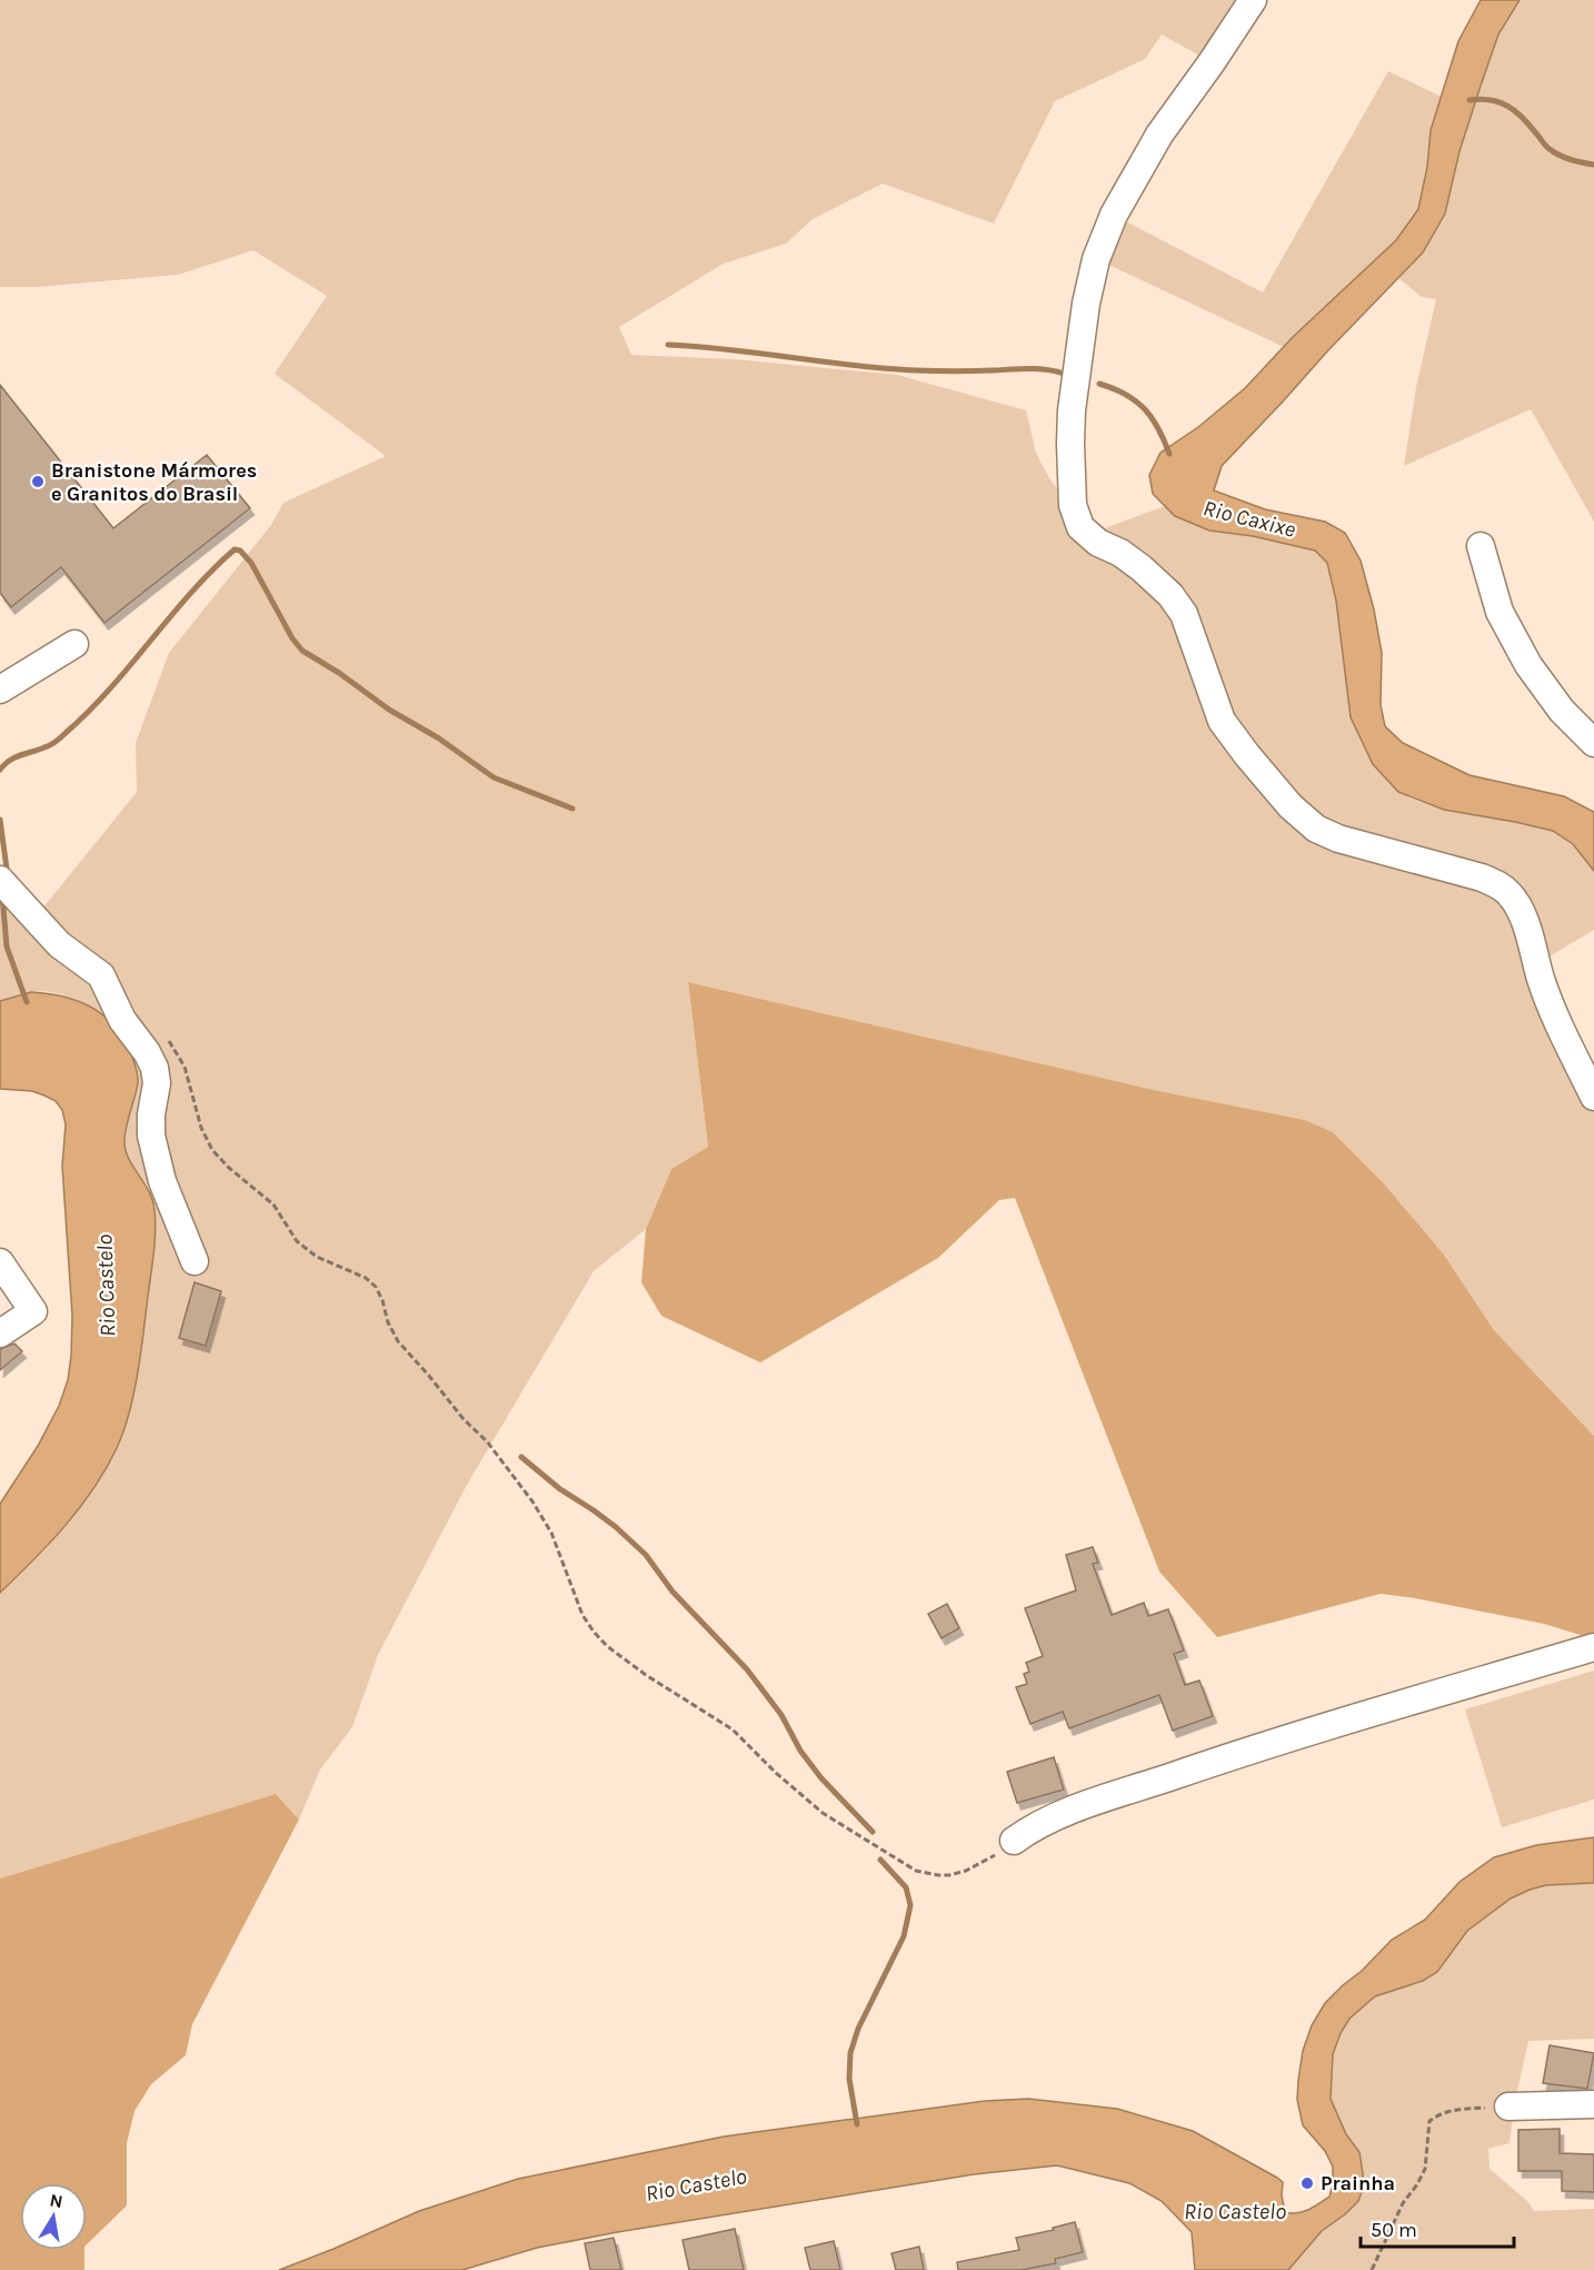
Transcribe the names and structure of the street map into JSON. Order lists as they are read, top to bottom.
{
  "water": ["Rio Caxixe", "Rio Castelo"],
  "places": ["Branistone Mármores e Granitos do Brasil", "Prainha"],
  "scale_bar": "50 m",
  "north": "top"
}
